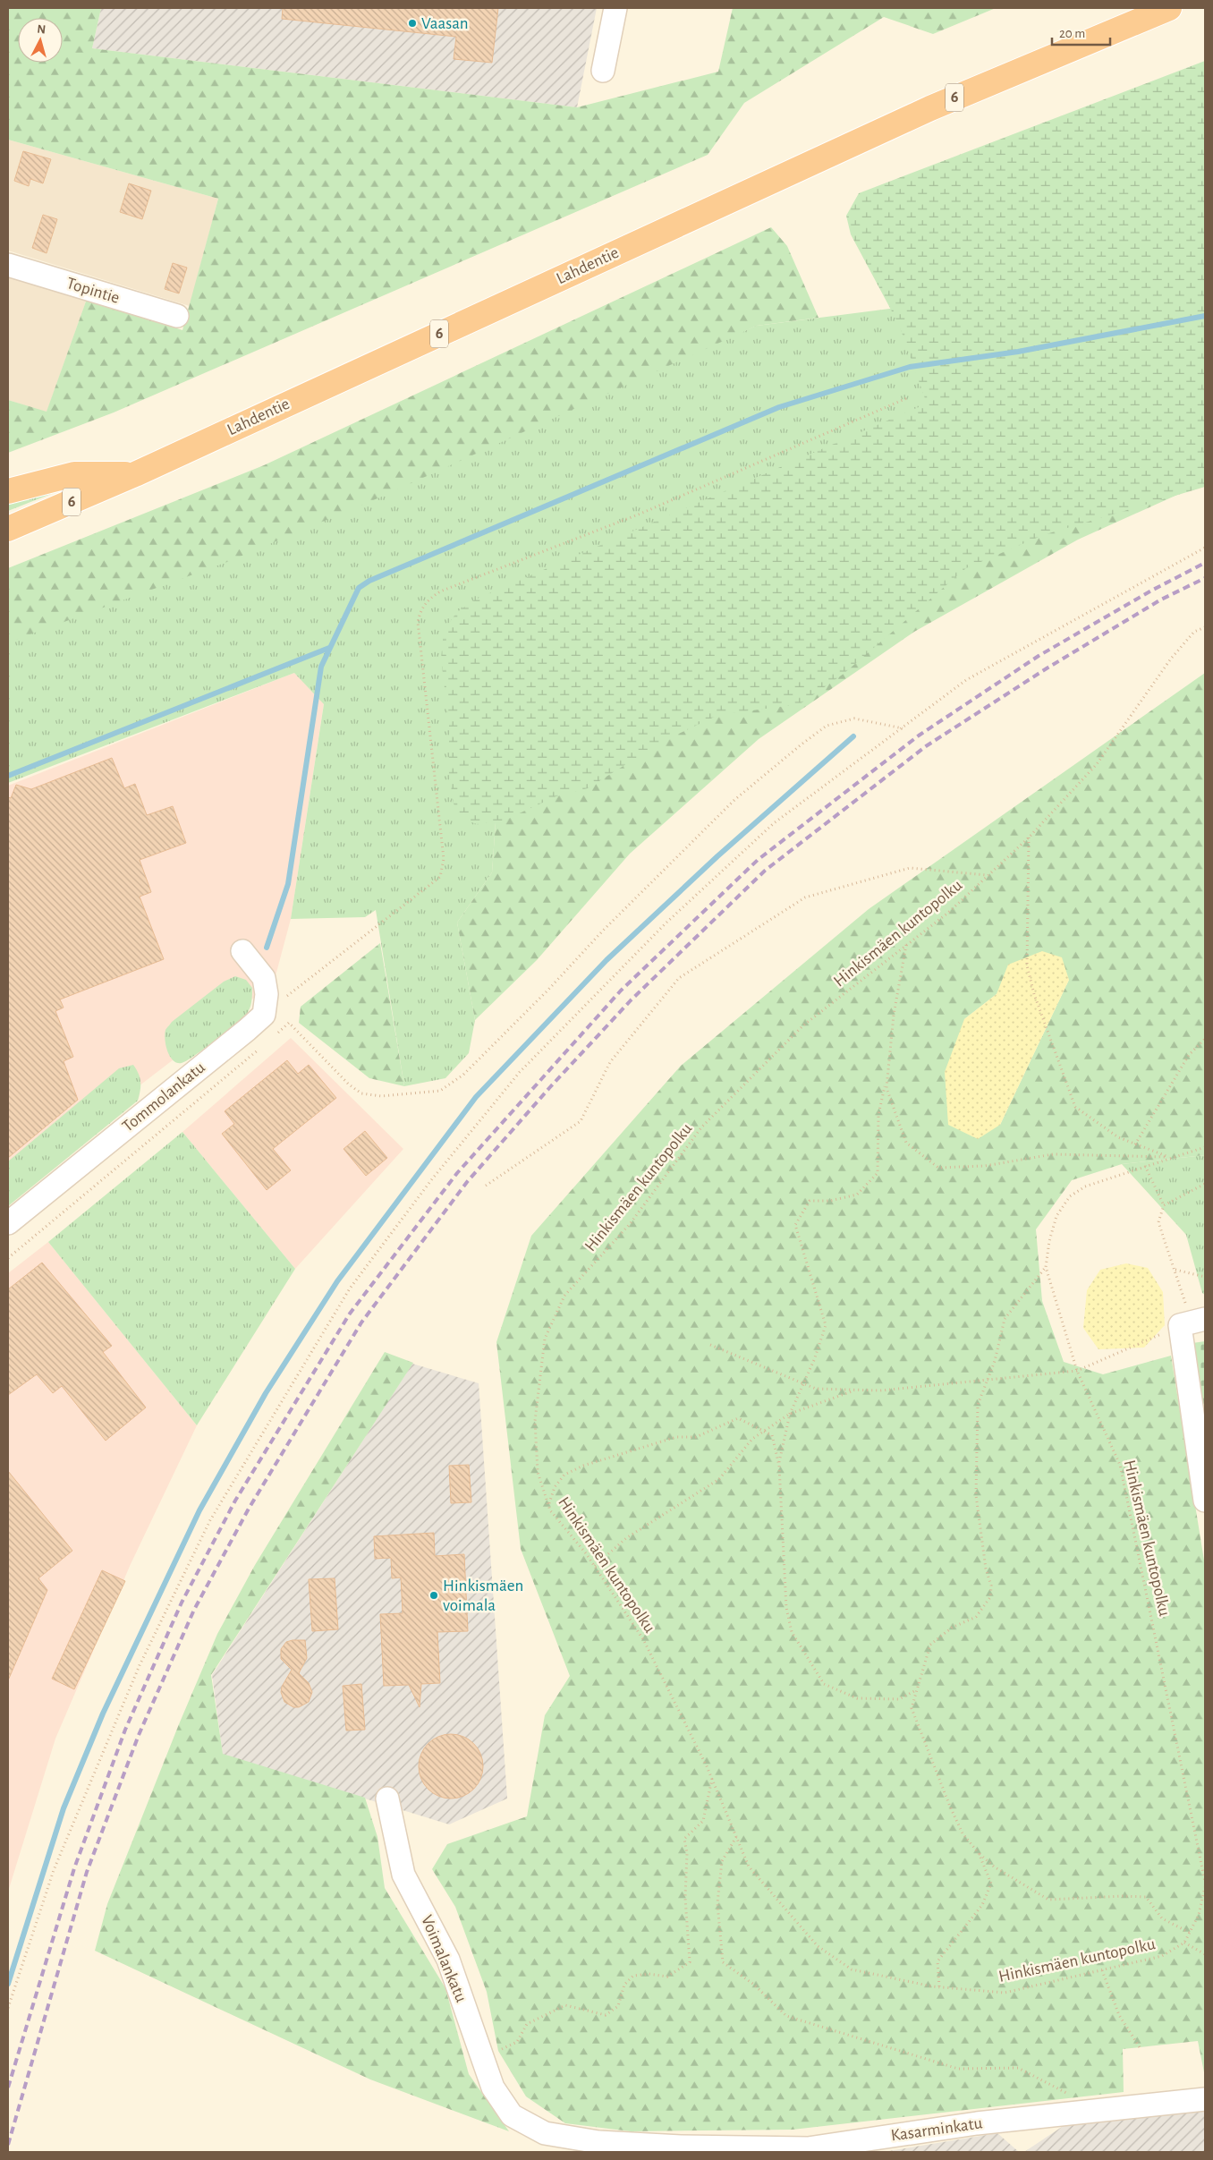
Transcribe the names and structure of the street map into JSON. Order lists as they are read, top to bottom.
{
  "streets": {
    "highway": ["6", "Lahdentie"],
    "street": [
      "Topintie",
      "Tommolankatu",
      "Voimalankatu",
      "Kasarminkatu"
    ],
    "path": ["Hinkismäen kuntopolku"]
  },
  "crossings": [
    ["Voimalankatu", "Kasarminkatu"]
  ],
  "places": ["Vaasan", "Hinkismäen voimala"],
  "scale_bar": "20 m",
  "north": "top"
}
